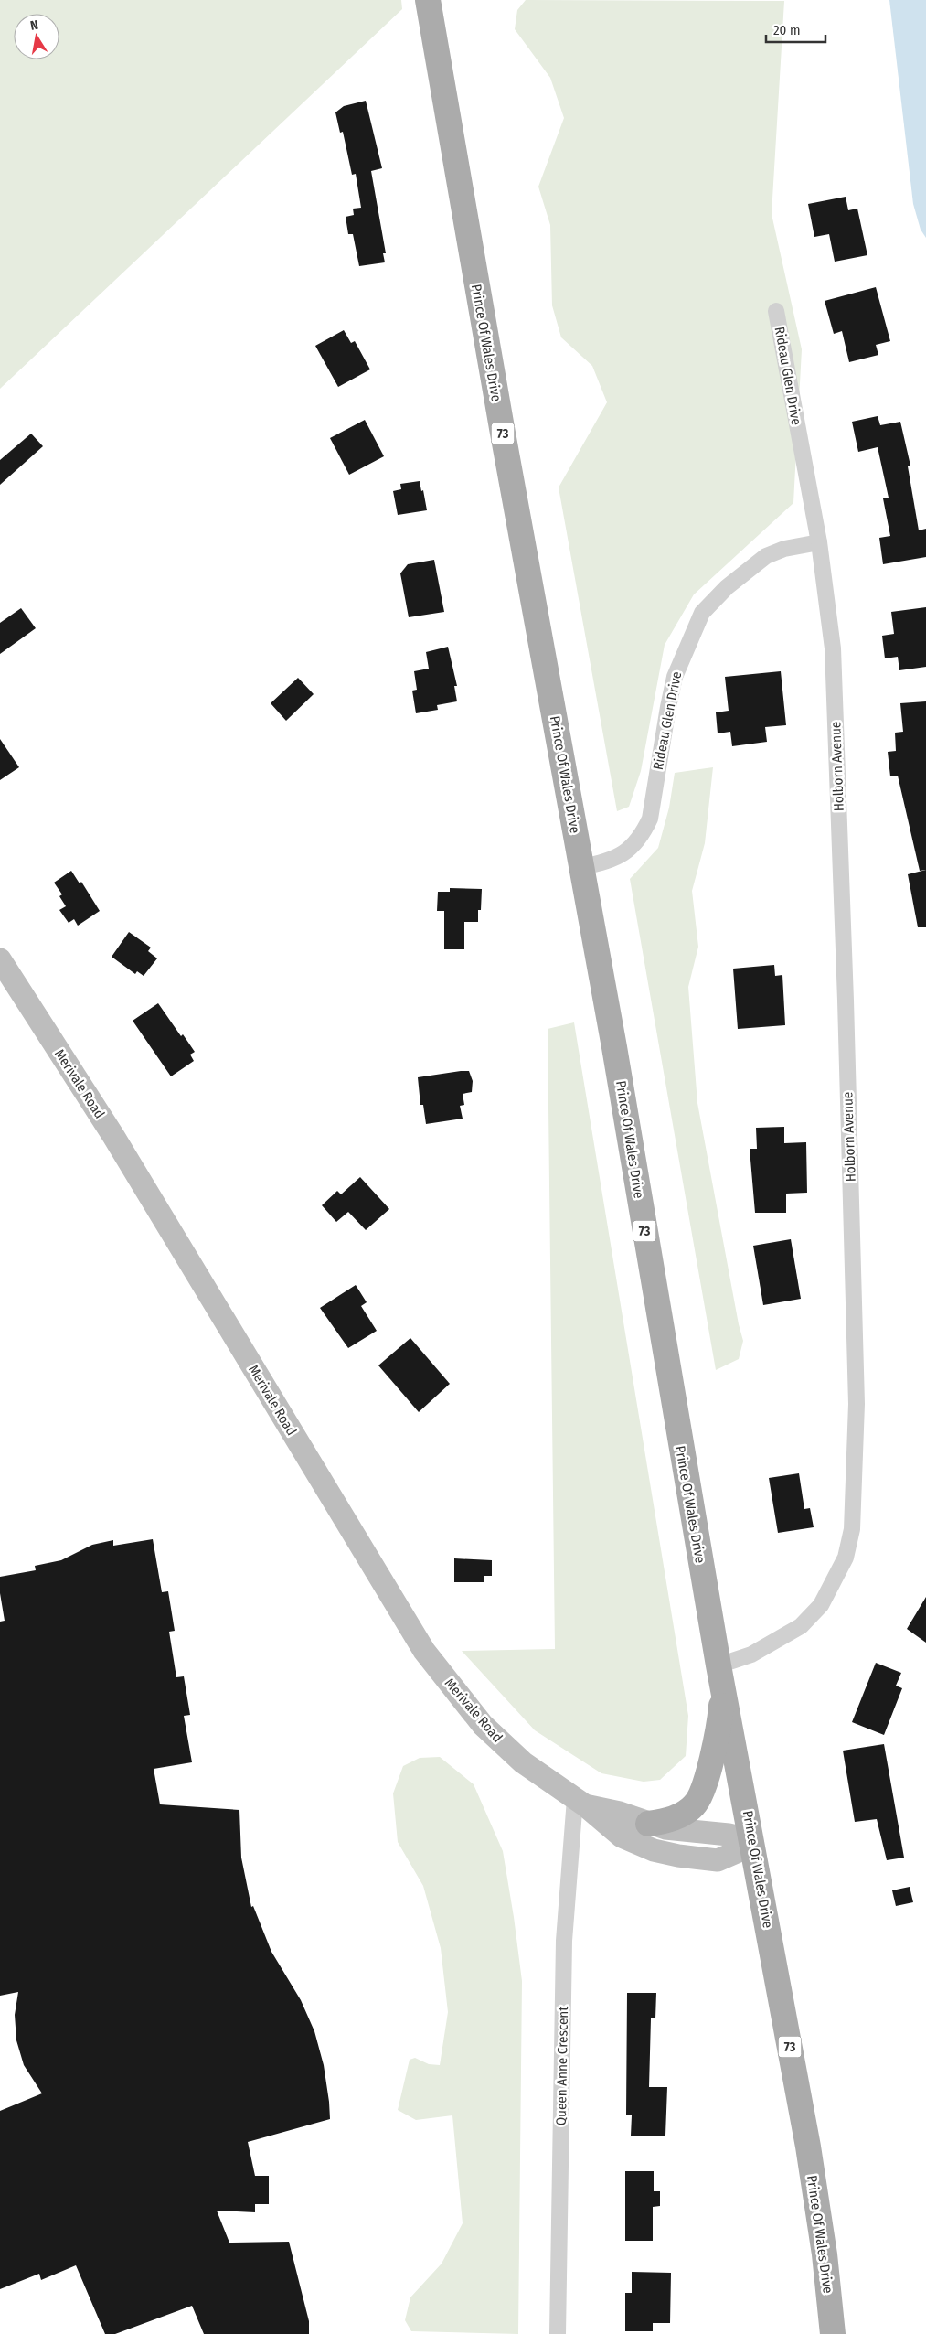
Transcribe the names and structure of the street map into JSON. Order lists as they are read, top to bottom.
{
  "streets": {
    "main road": ["Prince Of Wales Drive", "73", "Merivale Road"],
    "street": ["Rideau Glen Drive", "Holborn Avenue", "Queen Anne Crescent"]
  },
  "crossings": [
    ["Prince Of Wales Drive", "Rideau Glen Drive"],
    ["Prince Of Wales Drive", "Holborn Avenue"],
    ["Prince Of Wales Drive", "Merivale Road"],
    ["Rideau Glen Drive", "Holborn Avenue"],
    ["Merivale Road", "Queen Anne Crescent"]
  ],
  "scale_bar": "20 m",
  "north": "top"
}
